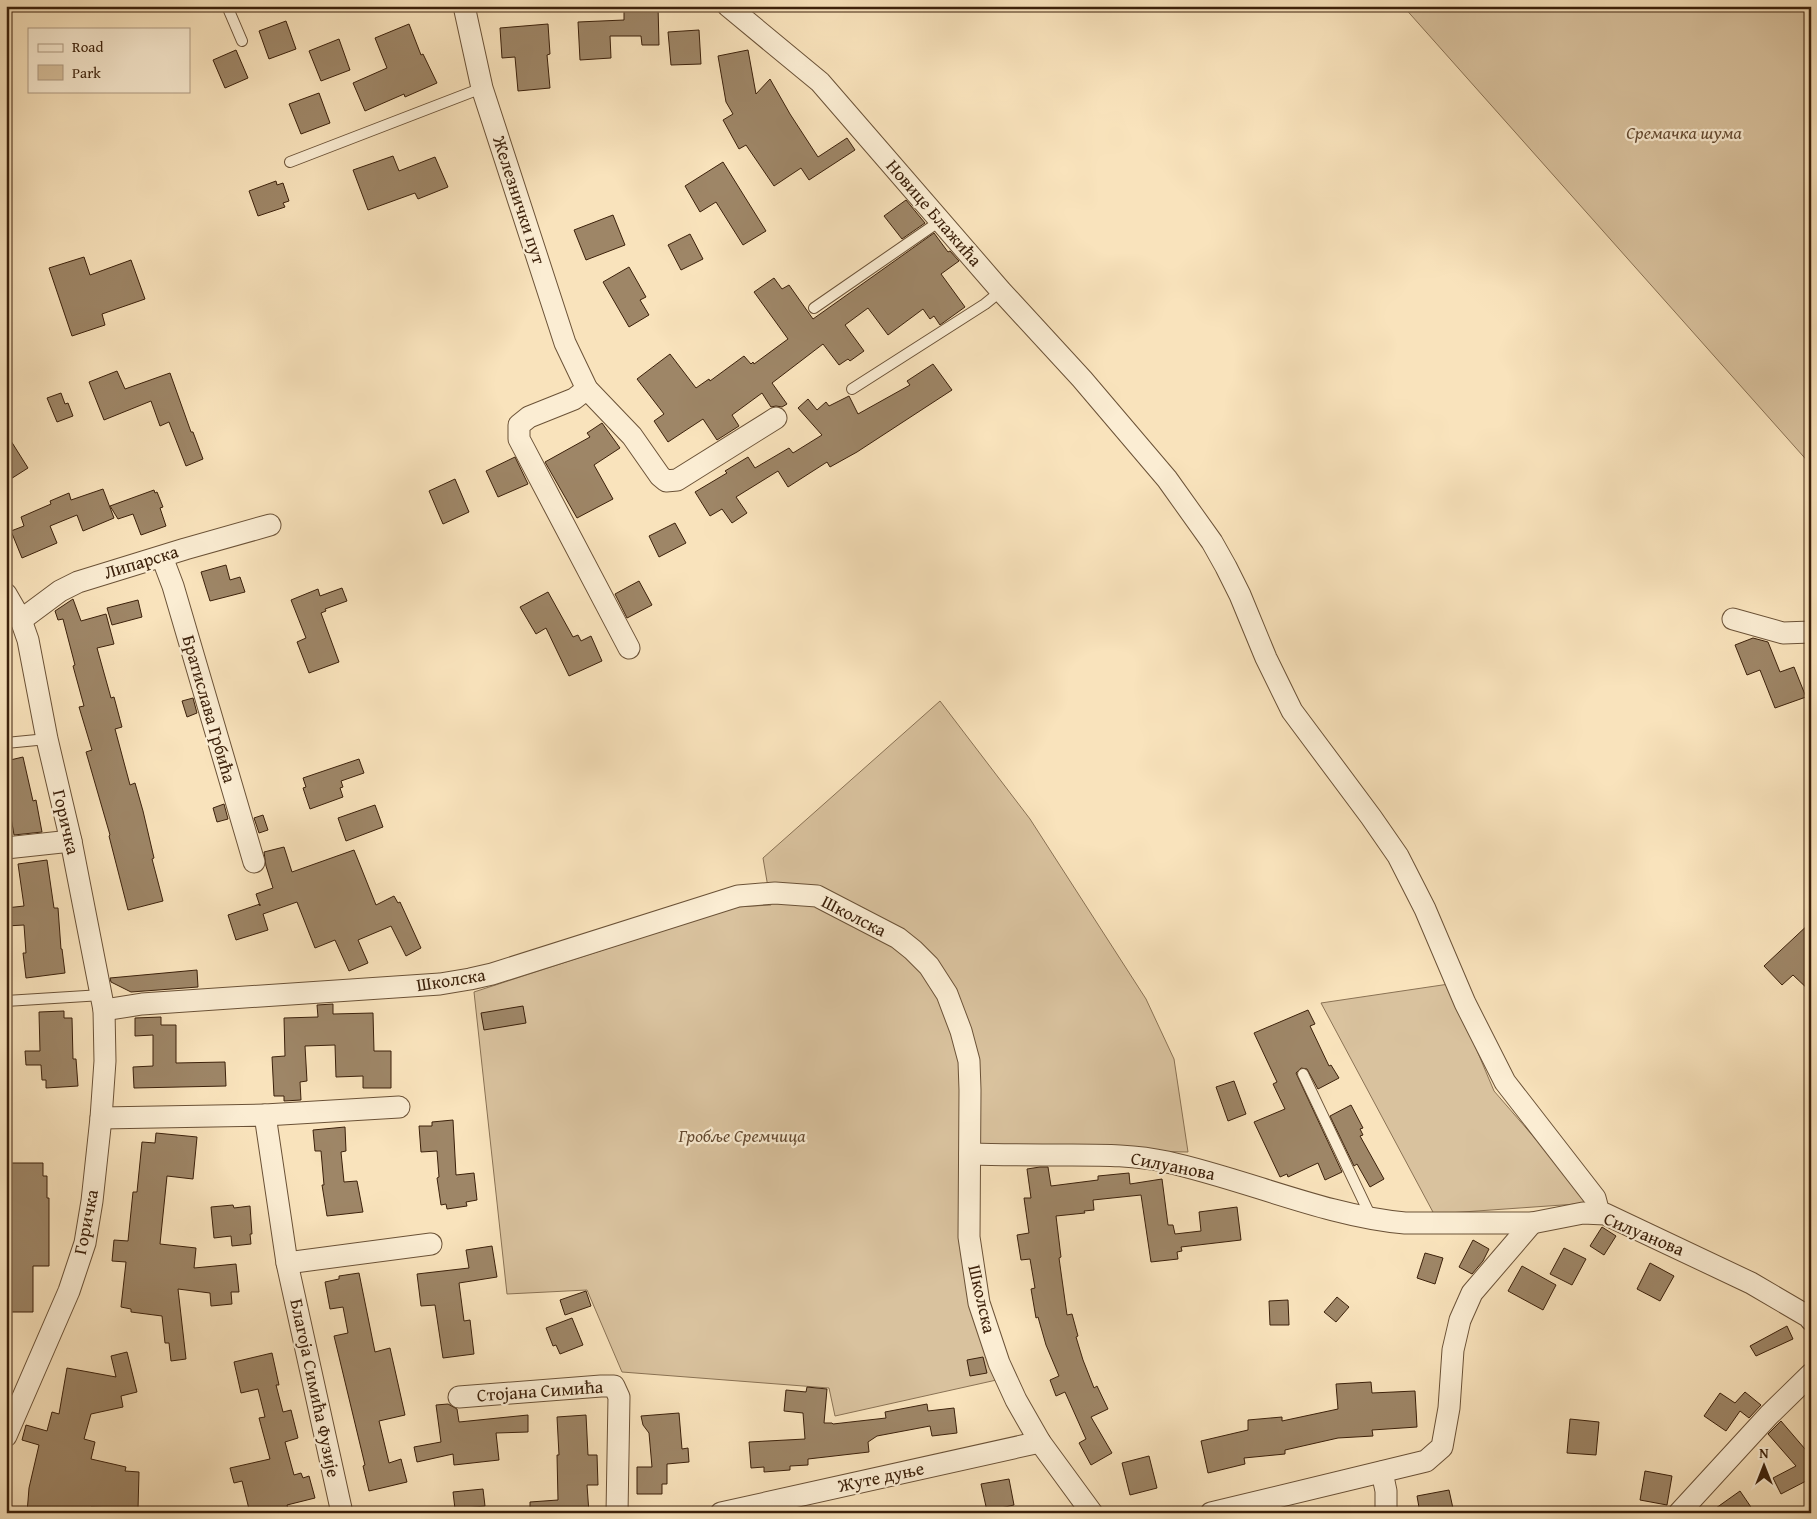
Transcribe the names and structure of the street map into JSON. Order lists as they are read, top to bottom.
{
  "streets": {
    "street": [
      "Железнички пут",
      "Новице Блажића",
      "Липарска",
      "Братислава Грбића",
      "Горичка",
      "Школска",
      "Силуанова",
      "Благоја Симића Фузије",
      "Стојана Симића",
      "Жуте дуње"
    ]
  },
  "crossings": [
    ["Новице Блажића", "Силуанова"],
    ["Липарска", "Братислава Грбића"],
    ["Липарска", "Горичка"],
    ["Горичка", "Школска"],
    ["Школска", "Силуанова"],
    ["Школска", "Жуте дуње"]
  ],
  "parks": ["Сремачка шума", "Гробље Сремчица"],
  "legend": ["Road", "Park"],
  "north": "top"
}
